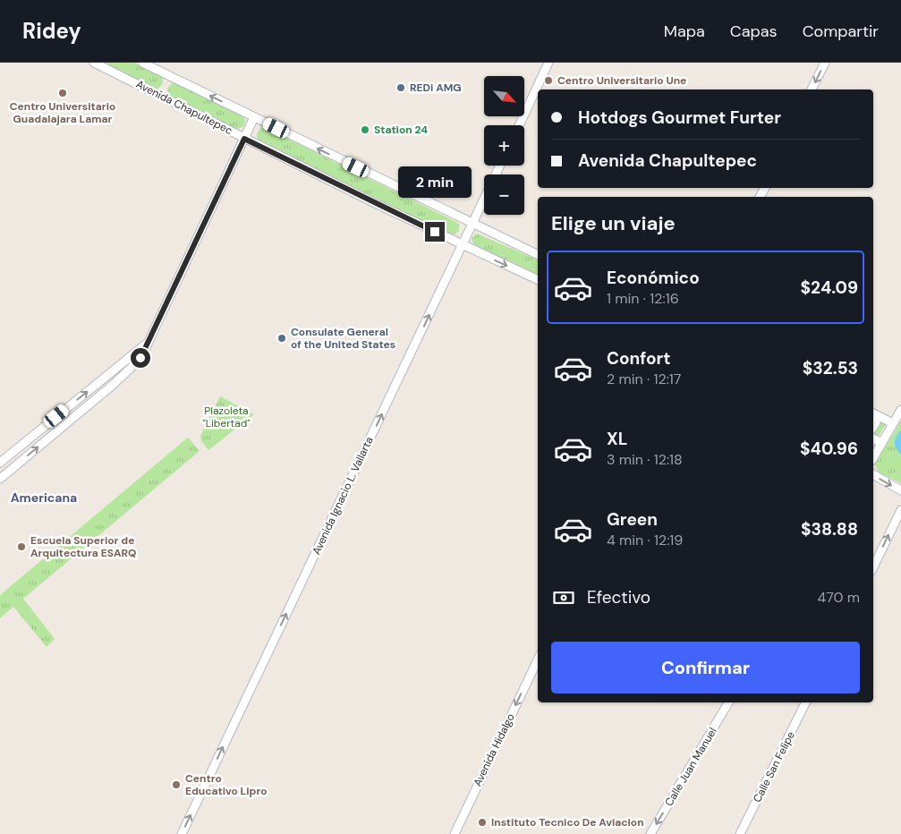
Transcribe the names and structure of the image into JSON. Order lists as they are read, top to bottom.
{
  "streets": {
    "street": [
      "Avenida Chapultepec",
      "Avenida Ignacio L. Vallarta",
      "Avenida Hidalgo",
      "Calle Juan Manuel",
      "Calle San Felipe"
    ]
  },
  "crossings": [
    ["Avenida Chapultepec", "Avenida Ignacio L. Vallarta"]
  ],
  "one_way": ["Avenida Ignacio L. Vallarta", "Avenida Hidalgo", "Calle Juan Manuel"],
  "districts": ["Americana"],
  "parks": ["Plazoleta \"Libertad\""],
  "places": [
    "Centro Universitario Une",
    "REDi AMG",
    "Centro Universitario Guadalajara Lamar",
    "Station 24",
    "Consulate General of the United States",
    "Escuela Superior de Arquitectura ESARQ",
    "Centro Educativo Lipro",
    "Instituto Tecnico De Aviacion"
  ],
  "north": "bottom right",
  "page": {
    "header": "Ridey",
    "nav": ["Mapa", "Capas", "Compartir"],
    "map_buttons": ["+", "−"],
    "banner": ["Hotdogs Gourmet Furter", "Avenida Chapultepec"],
    "bubble": "2 min",
    "heading": "Elige un viaje",
    "list": [
      {
        "name": "Económico",
        "note": "1 min · 12:16",
        "value": "$24.09"
      },
      {
        "name": "Confort",
        "note": "2 min · 12:17",
        "value": "$32.53"
      },
      {
        "name": "XL",
        "note": "3 min · 12:18",
        "value": "$40.96"
      },
      {
        "name": "Green",
        "note": "4 min · 12:19",
        "value": "$38.88"
      }
    ],
    "pay": ["Efectivo", "470 m"],
    "buttons": "Confirmar"
  }
}
